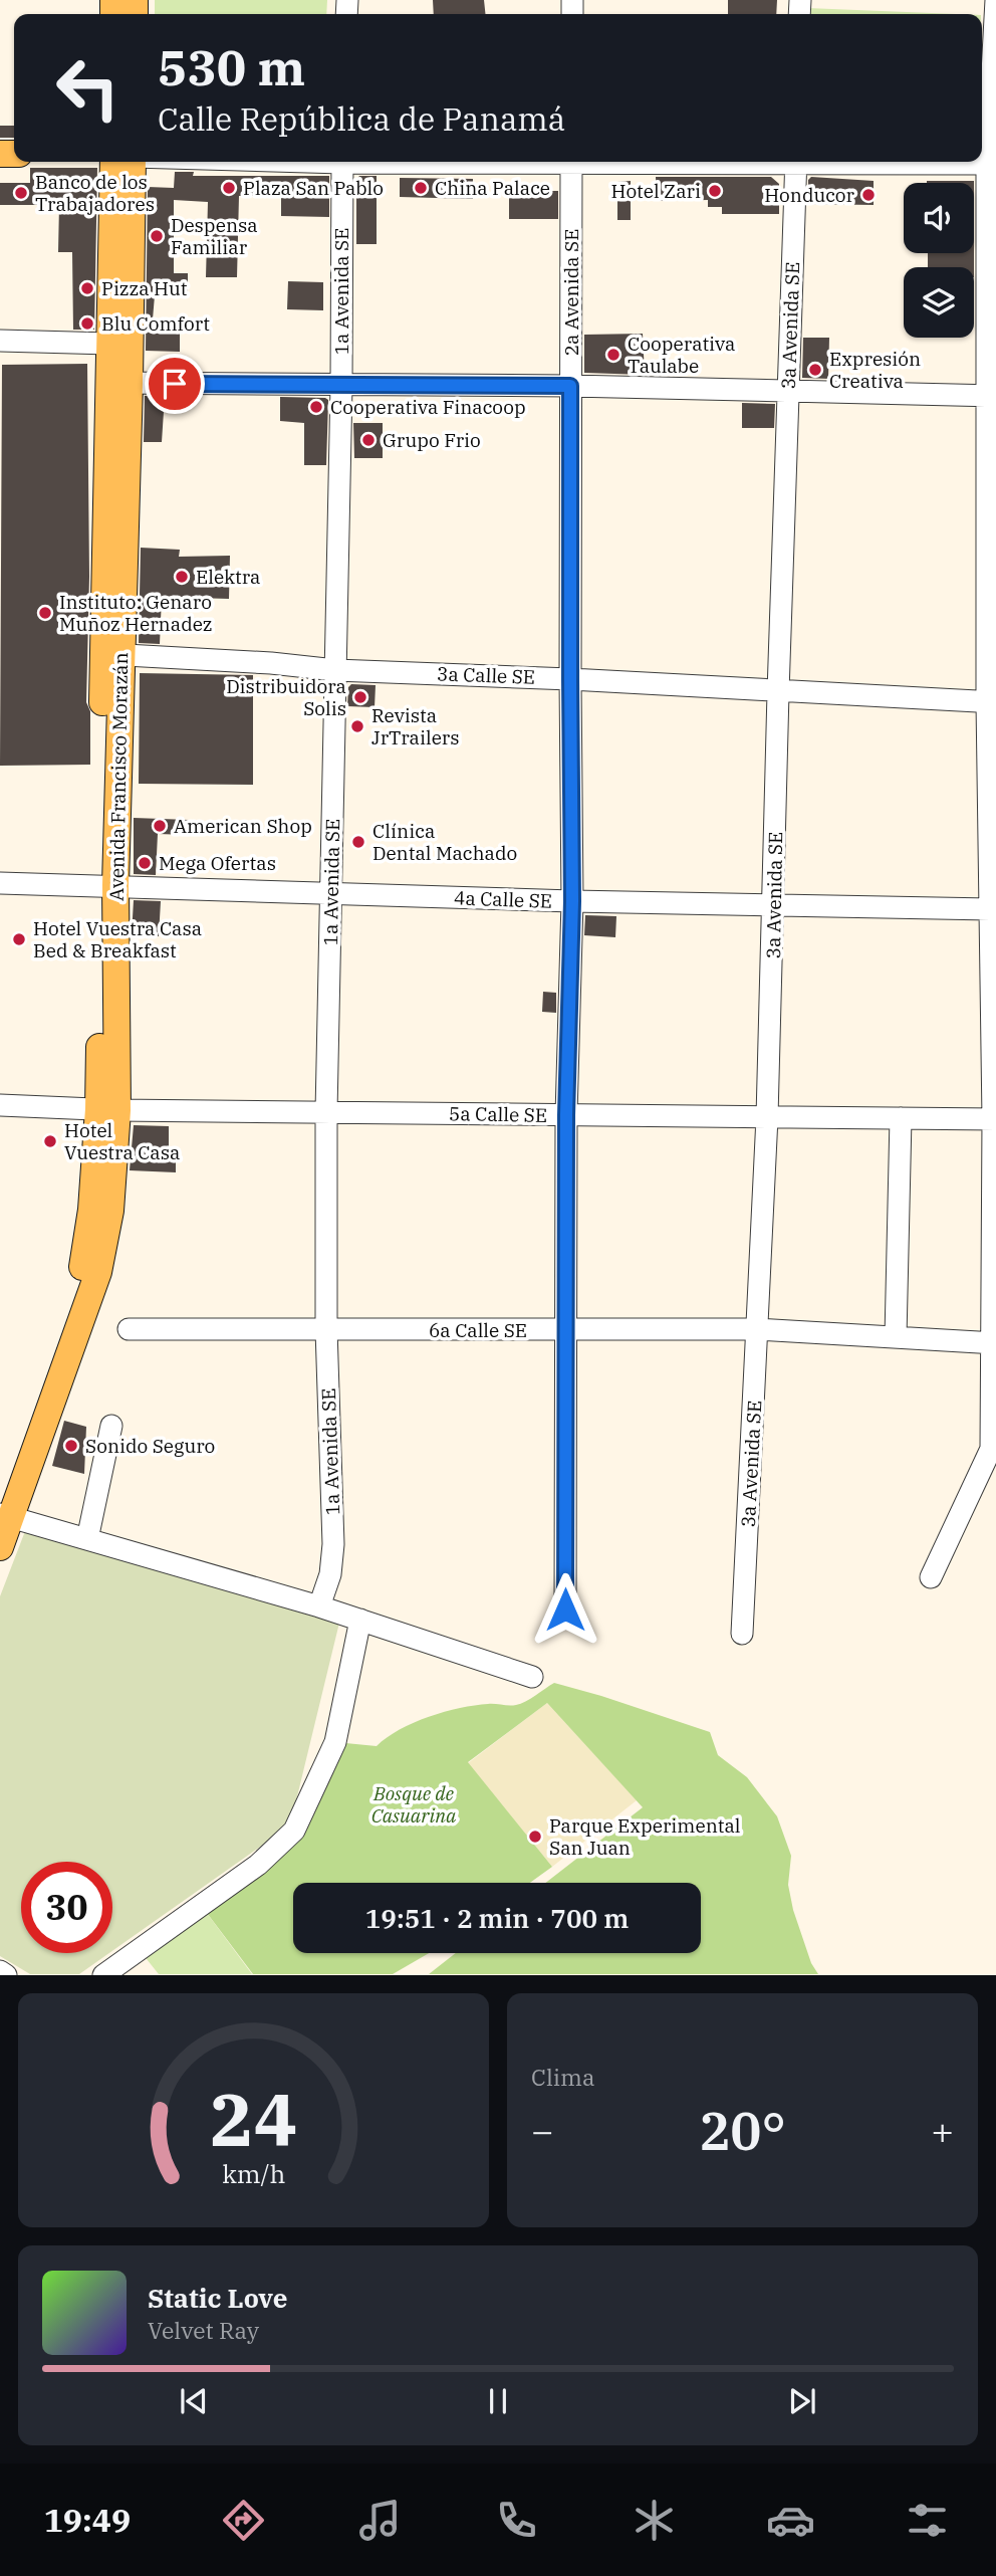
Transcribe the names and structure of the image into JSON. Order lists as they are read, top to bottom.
{
  "streets": {
    "main road": ["Avenida Francisco Morazán"],
    "street": [
      "1a Avenida SE",
      "2a Avenida SE",
      "3a Avenida SE",
      "3a Calle SE",
      "4a Calle SE",
      "5a Calle SE",
      "6a Calle SE"
    ]
  },
  "crossings": [
    ["1a Avenida SE", "3a Calle SE"],
    ["1a Avenida SE", "4a Calle SE"],
    ["1a Avenida SE", "5a Calle SE"],
    ["1a Avenida SE", "6a Calle SE"],
    ["2a Avenida SE", "3a Calle SE"],
    ["2a Avenida SE", "4a Calle SE"],
    ["2a Avenida SE", "5a Calle SE"],
    ["2a Avenida SE", "6a Calle SE"],
    ["3a Avenida SE", "3a Calle SE"],
    ["3a Avenida SE", "4a Calle SE"],
    ["3a Avenida SE", "5a Calle SE"],
    ["3a Avenida SE", "6a Calle SE"],
    ["3a Calle SE", "Avenida Francisco Morazán"],
    ["Avenida Francisco Morazán", "4a Calle SE"],
    ["Avenida Francisco Morazán", "5a Calle SE"]
  ],
  "parks": ["Bosque de Casuarina"],
  "places": [
    "Plaza San Pablo",
    "China Palace",
    "Hotel Zari",
    "Banco de los Trabajadores",
    "Honducor",
    "Despensa Familiar",
    "Pizza Hut",
    "Blu Comfort",
    "Cooperativa Taulabe",
    "Expresión Creativa",
    "Cooperativa Finacoop",
    "Grupo Frio",
    "Elektra",
    "Instituto: Genaro Muñoz Hernadez",
    "Distribuidora Solis",
    "Revista JrTrailers",
    "American Shop",
    "Clínica Dental Machado",
    "Mega Ofertas",
    "Hotel Vuestra Casa Bed & Breakfast",
    "Hotel Vuestra Casa",
    "Sonido Seguro",
    "Parque Experimental San Juan"
  ],
  "page": {
    "turn": ["530 m", "Calle República de Panamá"],
    "limit": "30",
    "trip": "19:51 · 2 min · 700 m",
    "tile": "Clima",
    "heat": ["−", "20°", "+"],
    "song": ["Static Love", "Velvet Ray"],
    "tabs": "19:49",
    "gauge": ["24", "km/h"]
  }
}
